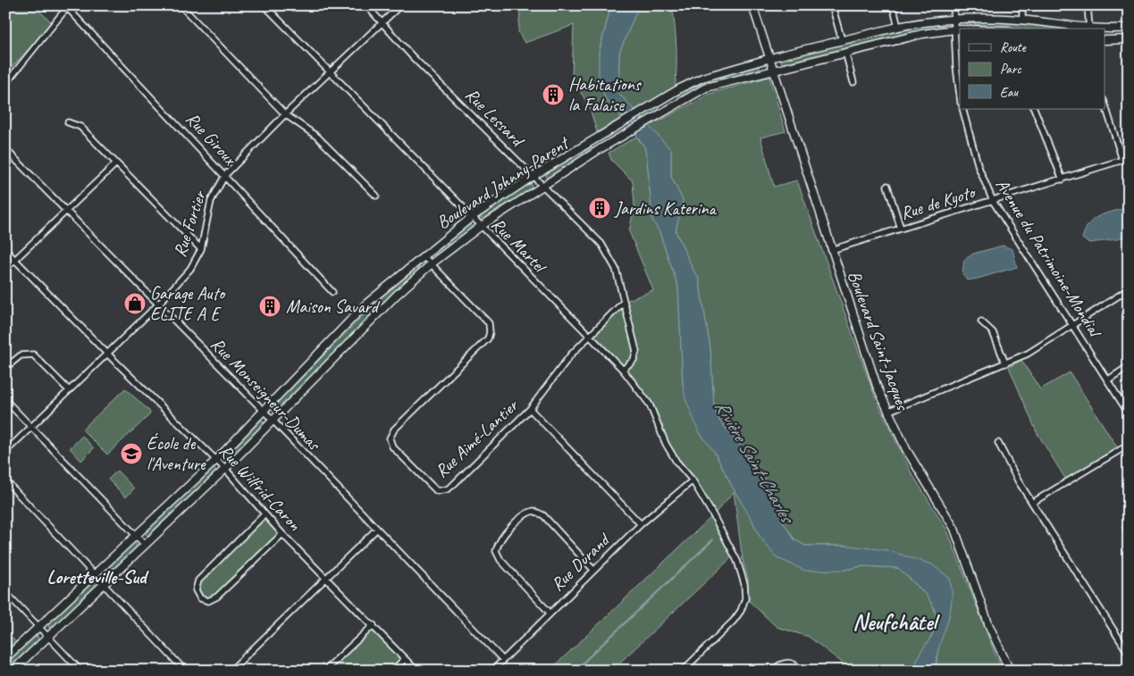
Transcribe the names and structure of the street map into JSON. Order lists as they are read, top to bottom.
{
  "streets": {
    "street": [
      "Rue Lessard",
      "Rue Giroux",
      "Boulevard Johnny-Parent",
      "Rue de Kyoto",
      "Rue Fortier",
      "Rue Martel",
      "Avenue du Patrimoine-Mondial",
      "Boulevard Saint-Jacques",
      "Rue Monseigneur-Dumas",
      "Rue Aimé-Lantier",
      "Rue Wilfrid-Caron",
      "Rue Durand"
    ]
  },
  "crossings": [
    ["Rue Lessard", "Boulevard Johnny-Parent"],
    ["Rue Lessard", "Rue Fortier"],
    ["Rue Lessard", "Rue Martel"],
    ["Rue Lessard", "Rue Aimé-Lantier"],
    ["Rue Giroux", "Rue Fortier"],
    ["Boulevard Johnny-Parent", "Rue Martel"],
    ["Boulevard Johnny-Parent", "Boulevard Saint-Jacques"],
    ["Boulevard Johnny-Parent", "Rue Monseigneur-Dumas"],
    ["Boulevard Johnny-Parent", "Rue Aimé-Lantier"],
    ["Boulevard Johnny-Parent", "Rue Wilfrid-Caron"],
    ["Rue de Kyoto", "Avenue du Patrimoine-Mondial"],
    ["Rue de Kyoto", "Boulevard Saint-Jacques"],
    ["Rue Fortier", "Rue Martel"],
    ["Rue Fortier", "Rue Monseigneur-Dumas"],
    ["Rue Fortier", "Rue Wilfrid-Caron"],
    ["Rue Martel", "Rue Aimé-Lantier"],
    ["Rue Martel", "Rue Durand"],
    ["Rue Monseigneur-Dumas", "Rue Durand"]
  ],
  "districts": ["Loretteville-Sud", "Neufchâtel"],
  "water": ["Rivière Saint-Charles"],
  "places": {
    "building": ["Habitations la Falaise", "Jardins Katerina", "Maison Savard"],
    "shop": ["Garage Auto ELITE A E"],
    "school or university": ["École de l'Aventure"]
  },
  "legend": ["Route", "Parc", "Eau"]
}
